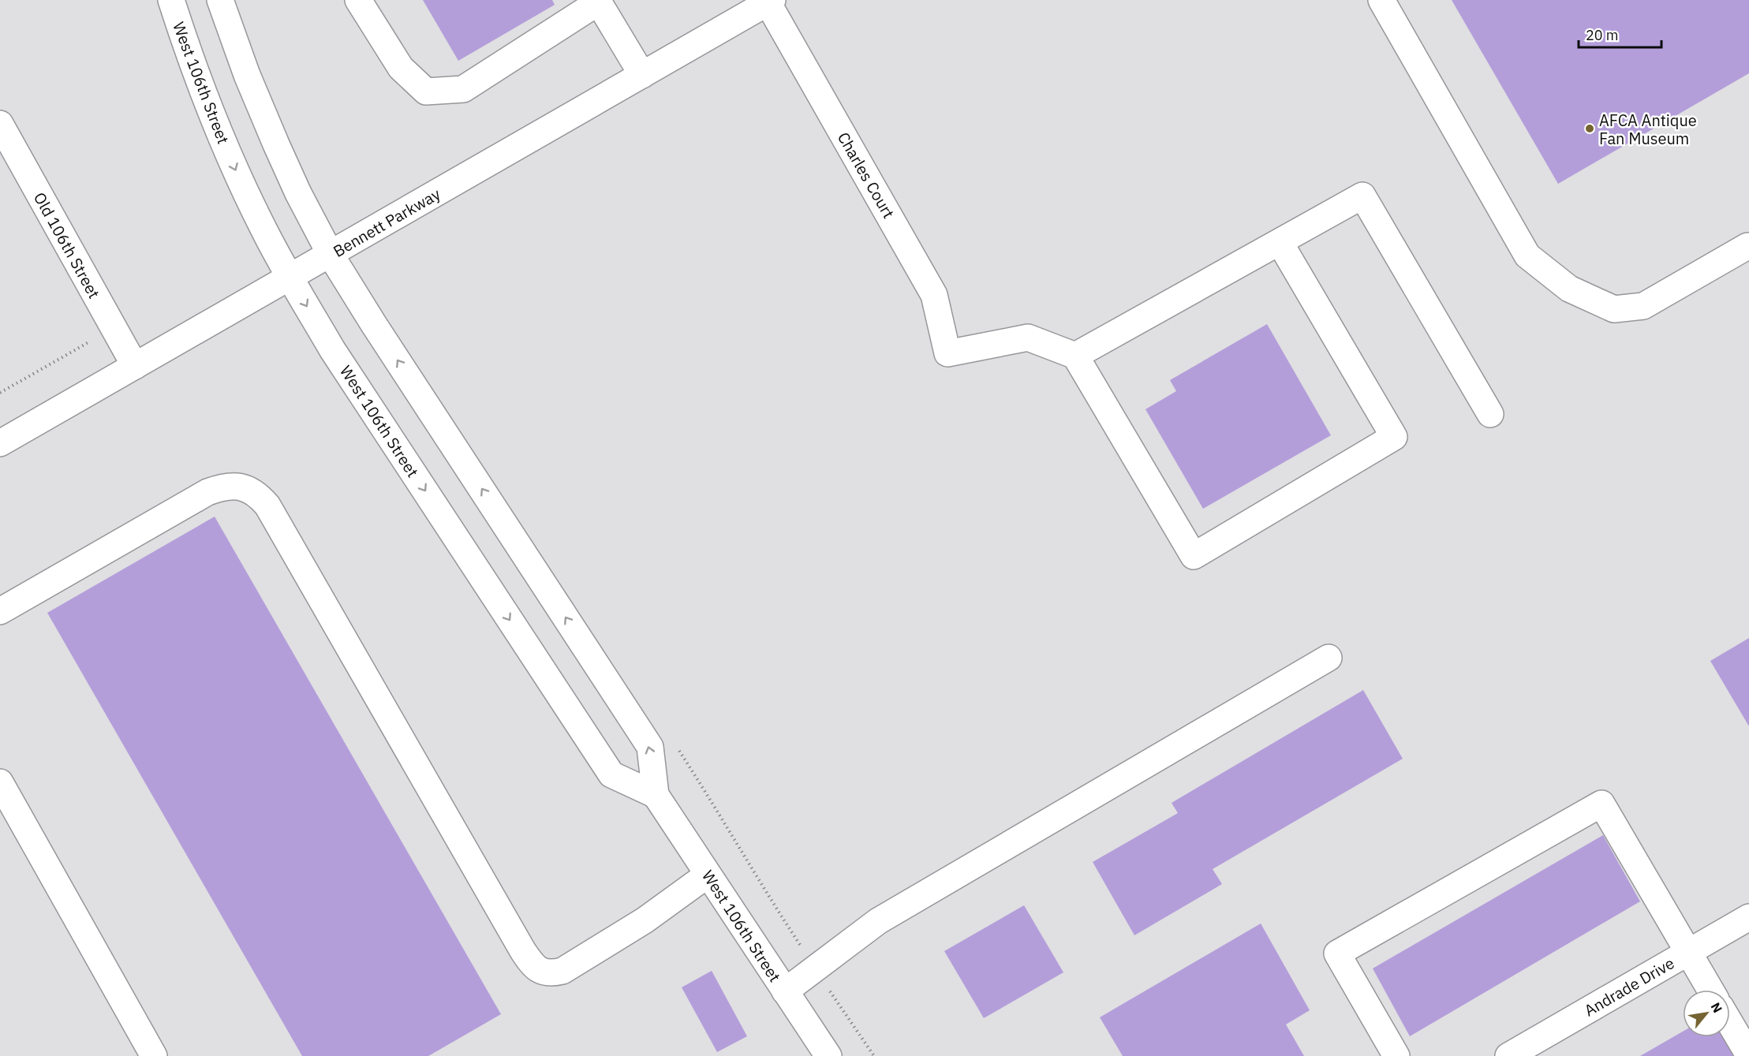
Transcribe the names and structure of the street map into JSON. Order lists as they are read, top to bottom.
{
  "streets": {
    "street": [
      "West 106th Street",
      "Charles Court",
      "Bennett Parkway",
      "Old 106th Street",
      "Andrade Drive"
    ]
  },
  "crossings": [
    ["West 106th Street", "Bennett Parkway"],
    ["Charles Court", "Bennett Parkway"],
    ["Bennett Parkway", "Old 106th Street"]
  ],
  "places": ["AFCA Antique Fan Museum"],
  "scale_bar": "20 m",
  "north": "top right"
}
